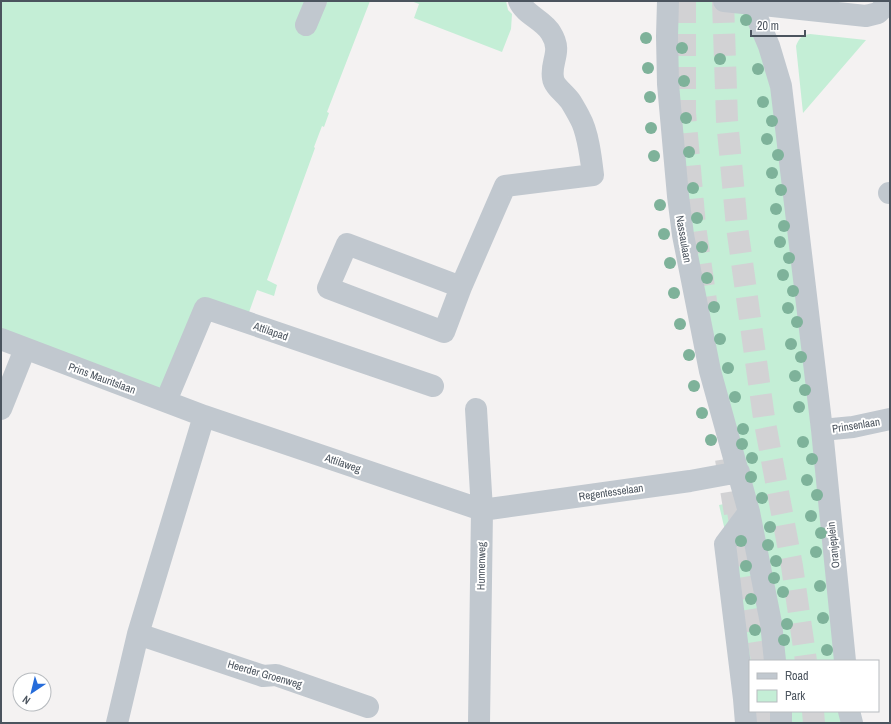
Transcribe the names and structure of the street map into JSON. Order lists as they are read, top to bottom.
{
  "streets": {
    "street": [
      "Nassaulaan",
      "Attilapad",
      "Prins Mauritslaan",
      "Prinsenlaan",
      "Attilaweg",
      "Regentesselaan",
      "Oranjeplein",
      "Hunnenweg",
      "Heerder Groenweg"
    ]
  },
  "crossings": [
    ["Nassaulaan", "Regentesselaan"],
    ["Attilapad", "Prins Mauritslaan"],
    ["Prins Mauritslaan", "Attilaweg"],
    ["Prinsenlaan", "Oranjeplein"],
    ["Attilaweg", "Regentesselaan"],
    ["Attilaweg", "Hunnenweg"],
    ["Regentesselaan", "Hunnenweg"]
  ],
  "legend": ["Road", "Park"],
  "scale_bar": "20 m",
  "north": "bottom left"
}
